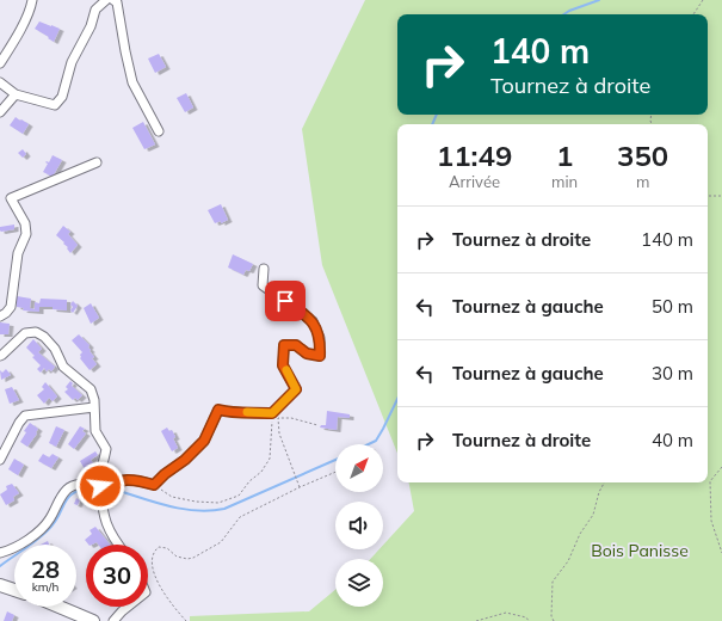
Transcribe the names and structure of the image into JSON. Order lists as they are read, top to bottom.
{
  "parks": ["Bois Panisse"],
  "north": "top right",
  "page": {
    "turn": ["140 m", "Tournez à droite"],
    "eta": [
      "11:49",
      "Arrivée",
      "1",
      "min",
      "350",
      "m"
    ],
    "list": [
      {
        "name": "Tournez à droite",
        "value": "140 m"
      },
      {
        "name": "Tournez à gauche",
        "value": "50 m"
      },
      {
        "name": "Tournez à gauche",
        "value": "30 m"
      },
      {
        "name": "Tournez à droite",
        "value": "40 m"
      }
    ],
    "speed": "28 km/h",
    "limit": "30"
  }
}
